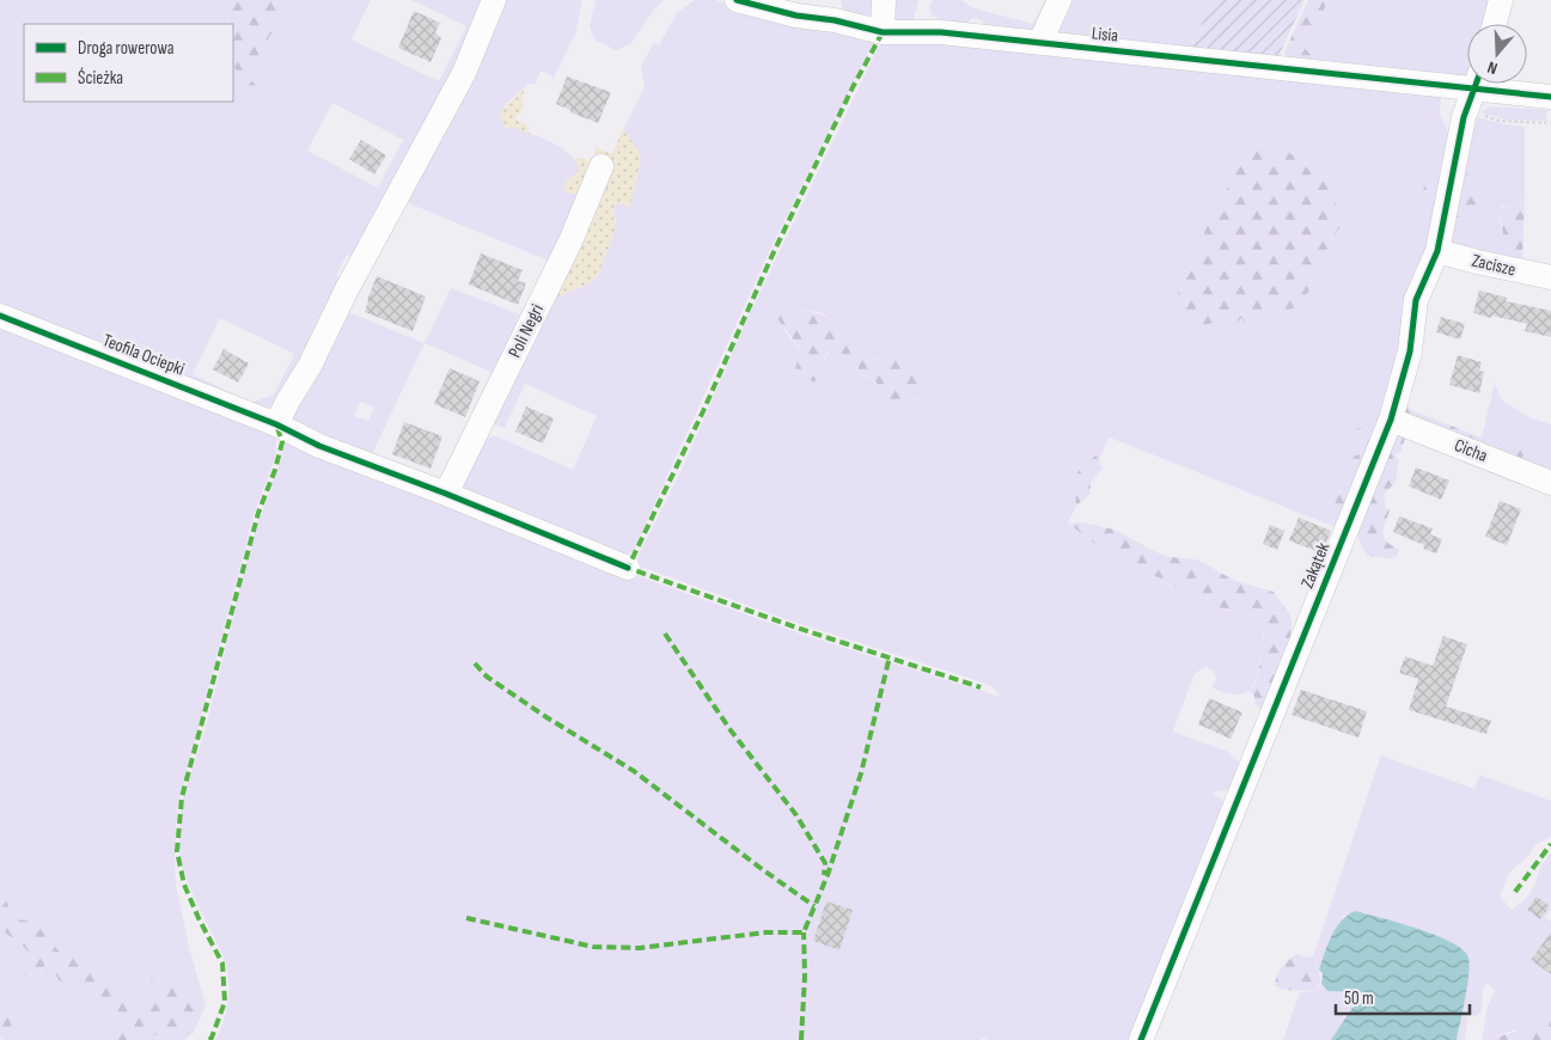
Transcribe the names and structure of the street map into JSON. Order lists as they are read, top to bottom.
{
  "streets": {
    "street": [
      "Lisia",
      "Zacisze",
      "Poli Negri",
      "Teofila Ociepki",
      "Cicha",
      "Zakątek"
    ]
  },
  "crossings": [
    ["Lisia", "Zakątek"],
    ["Zacisze", "Zakątek"],
    ["Poli Negri", "Teofila Ociepki"],
    ["Cicha", "Zakątek"]
  ],
  "legend": ["Droga rowerowa", "Ścieżka"],
  "scale_bar": "50 m",
  "north": "bottom"
}
